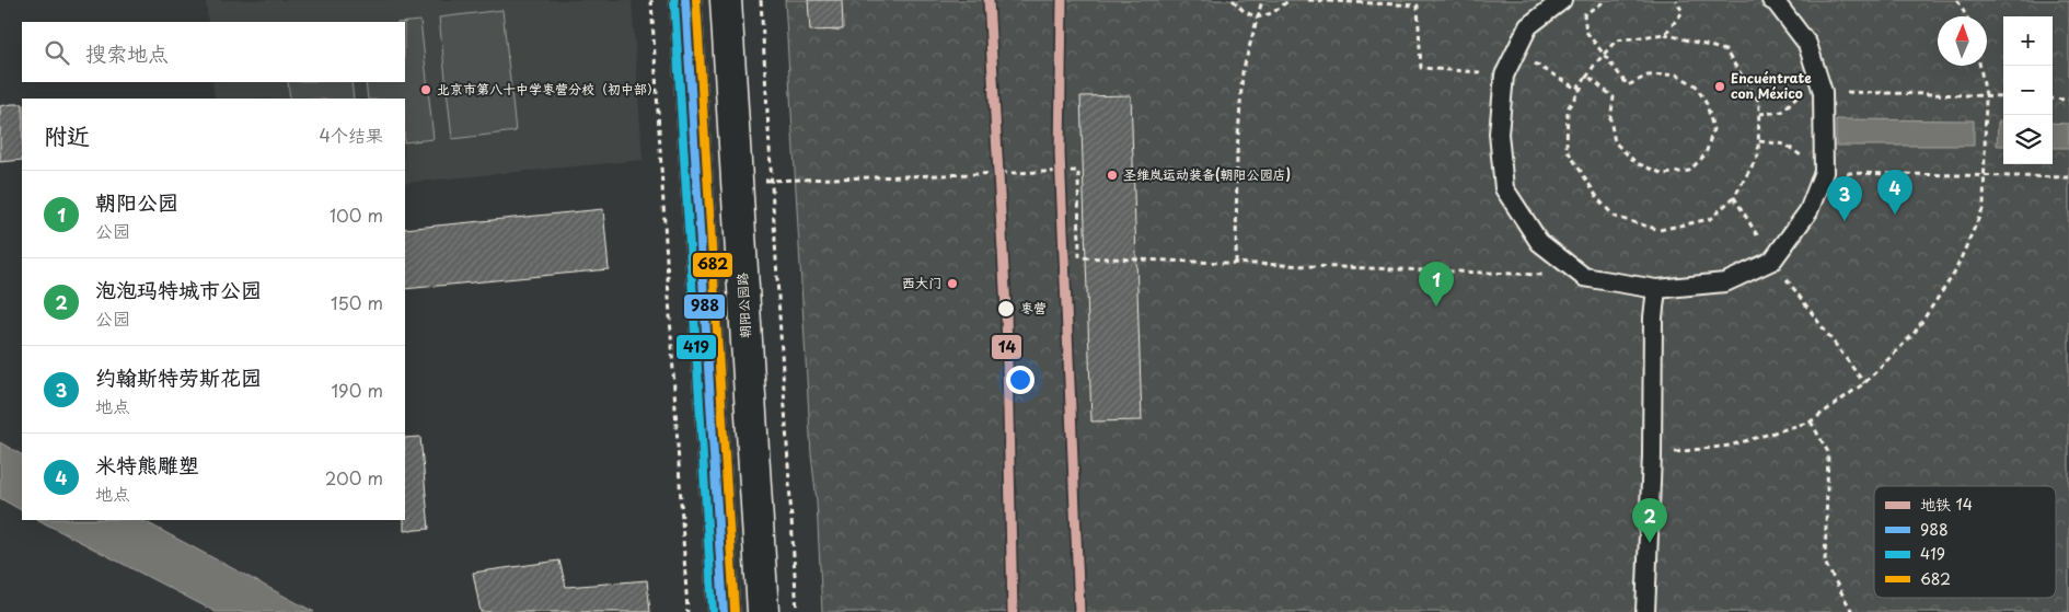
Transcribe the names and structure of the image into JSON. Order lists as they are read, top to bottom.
{
  "streets": {
    "main road": ["朝阳公园路"]
  },
  "places": [
    "Encuéntrate con México",
    "北京市第八十中学枣营分校（初中部）",
    "圣维岚运动装备(朝阳公园店)",
    "西大门",
    "枣营"
  ],
  "lines": [
    "metro line 14",
    "transit line 988",
    "transit line 682",
    "transit line 419"
  ],
  "legend": [
    "地铁 14",
    "988",
    "419",
    "682"
  ],
  "north": "top",
  "page": {
    "map_buttons": ["+", "−"],
    "search": "搜索地点",
    "heading": ["附近", "4个结果"],
    "pins": [
      "4",
      "3",
      "1",
      "2"
    ],
    "list": [
      {
        "mark": "1",
        "name": "朝阳公园",
        "note": "公园",
        "value": "100 m"
      },
      {
        "mark": "2",
        "name": "泡泡玛特城市公园",
        "note": "公园",
        "value": "150 m"
      },
      {
        "mark": "3",
        "name": "约翰斯特劳斯花园",
        "note": "地点",
        "value": "190 m"
      },
      {
        "mark": "4",
        "name": "米特熊雕塑",
        "note": "地点",
        "value": "200 m"
      }
    ]
  }
}
